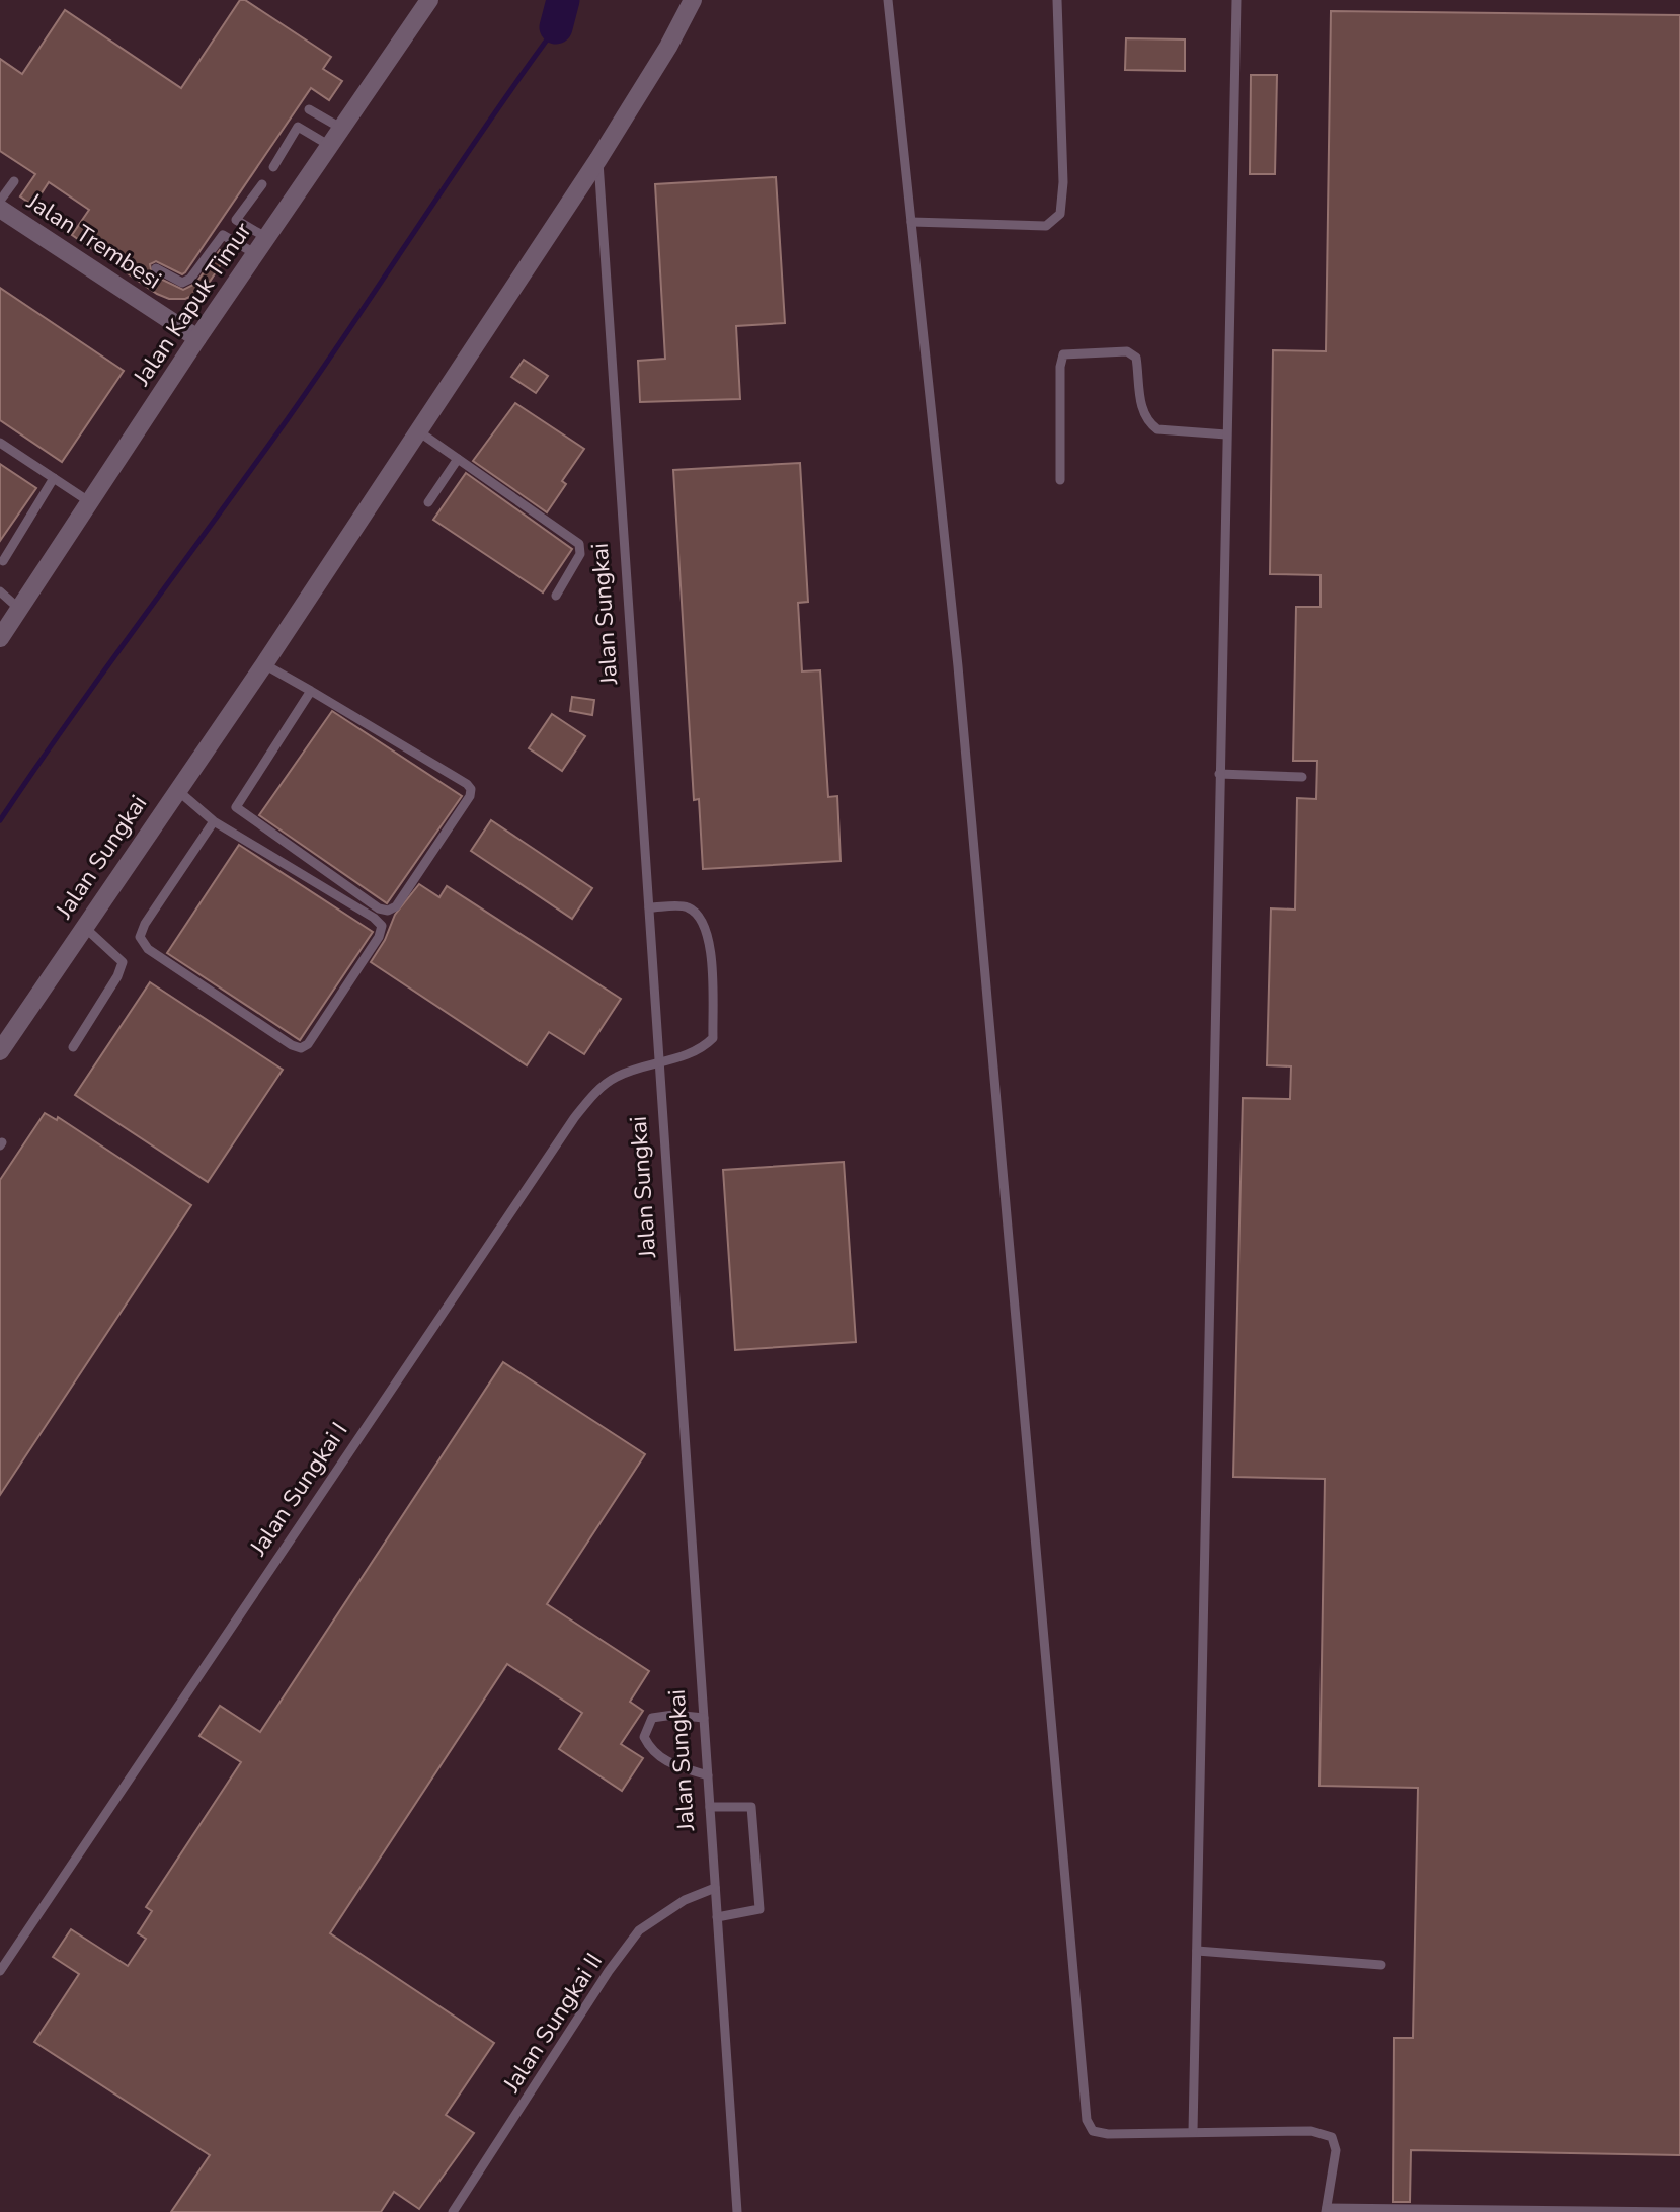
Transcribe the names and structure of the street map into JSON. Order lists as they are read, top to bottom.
{
  "streets": {
    "street": ["Jalan Trembesi", "Jalan Kapuk Timur", "Jalan Sungkai"],
    "lane": ["Jalan Sungkai I", "Jalan Sungkai II"]
  },
  "crossings": [
    ["Jalan Trembesi", "Jalan Kapuk Timur"],
    ["Jalan Sungkai", "Jalan Sungkai I"],
    ["Jalan Sungkai", "Jalan Sungkai II"]
  ]
}
